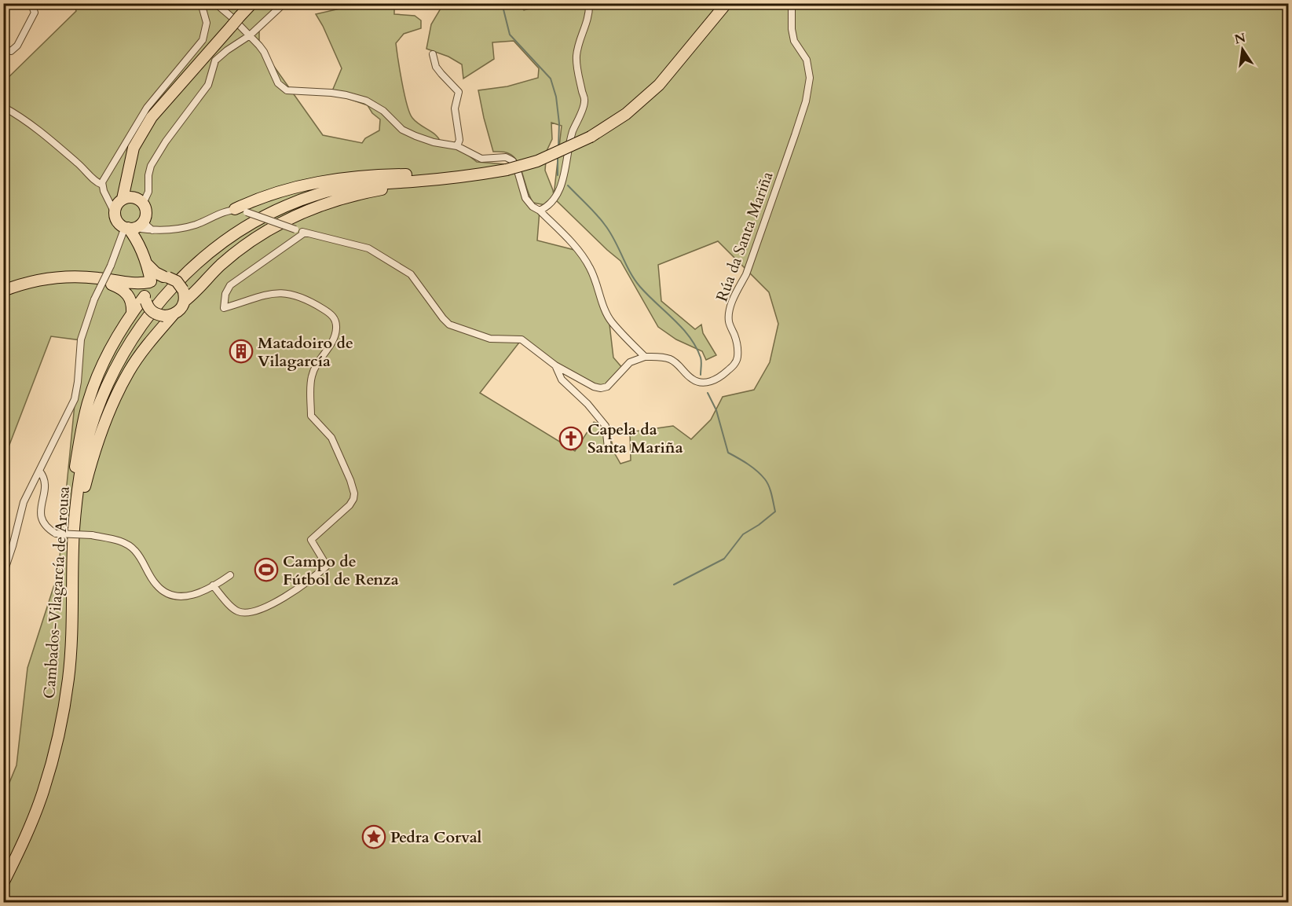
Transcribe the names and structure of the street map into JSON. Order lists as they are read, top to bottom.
{
  "streets": {
    "main road": ["Cambados-Vilagarcía de Arousa"],
    "street": ["Rúa da Santa Mariña"]
  },
  "places": {
    "building": ["Matadoiro de Vilagarcía"],
    "church": ["Capela da Santa Mariña"],
    "sports": ["Campo de Fútbol de Renza"],
    "place": ["Pedra Corval"]
  },
  "north": "top"
}
